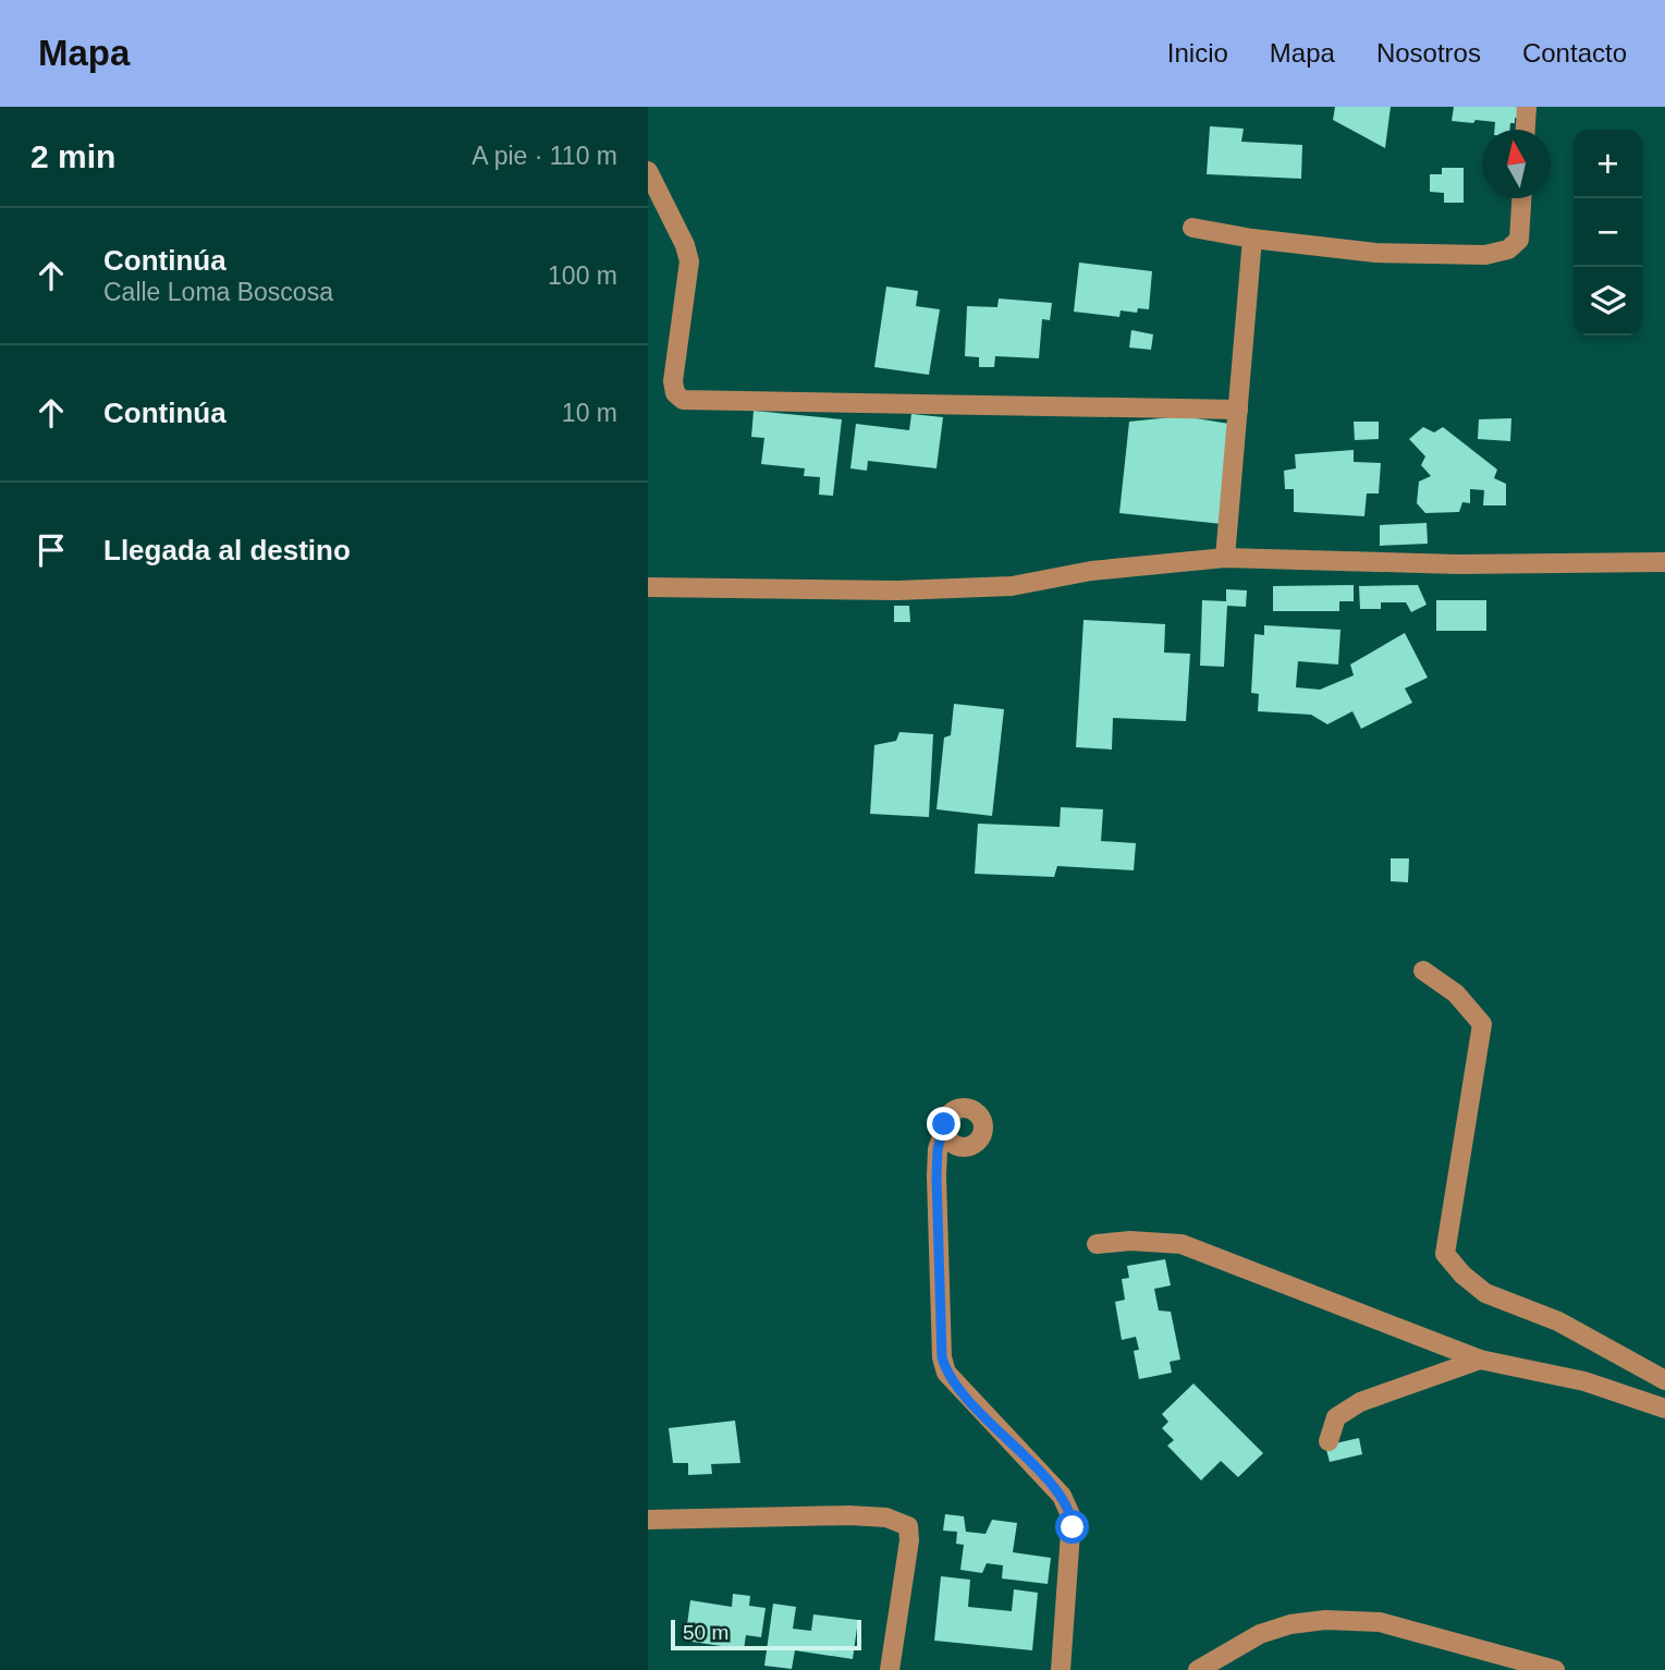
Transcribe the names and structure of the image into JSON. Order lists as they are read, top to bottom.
{
  "scale_bar": "50 m",
  "north": "top",
  "page": {
    "header": "Mapa",
    "nav": [
      "Inicio",
      "Mapa",
      "Nosotros",
      "Contacto"
    ],
    "heading": ["2 min", "A pie · 110 m"],
    "map_buttons": ["+", "−"],
    "list": [
      ["Continúa", "Calle Loma Boscosa", "100 m"],
      ["Continúa", "10 m"],
      "Llegada al destino"
    ],
    "scale": "50 m"
  }
}
